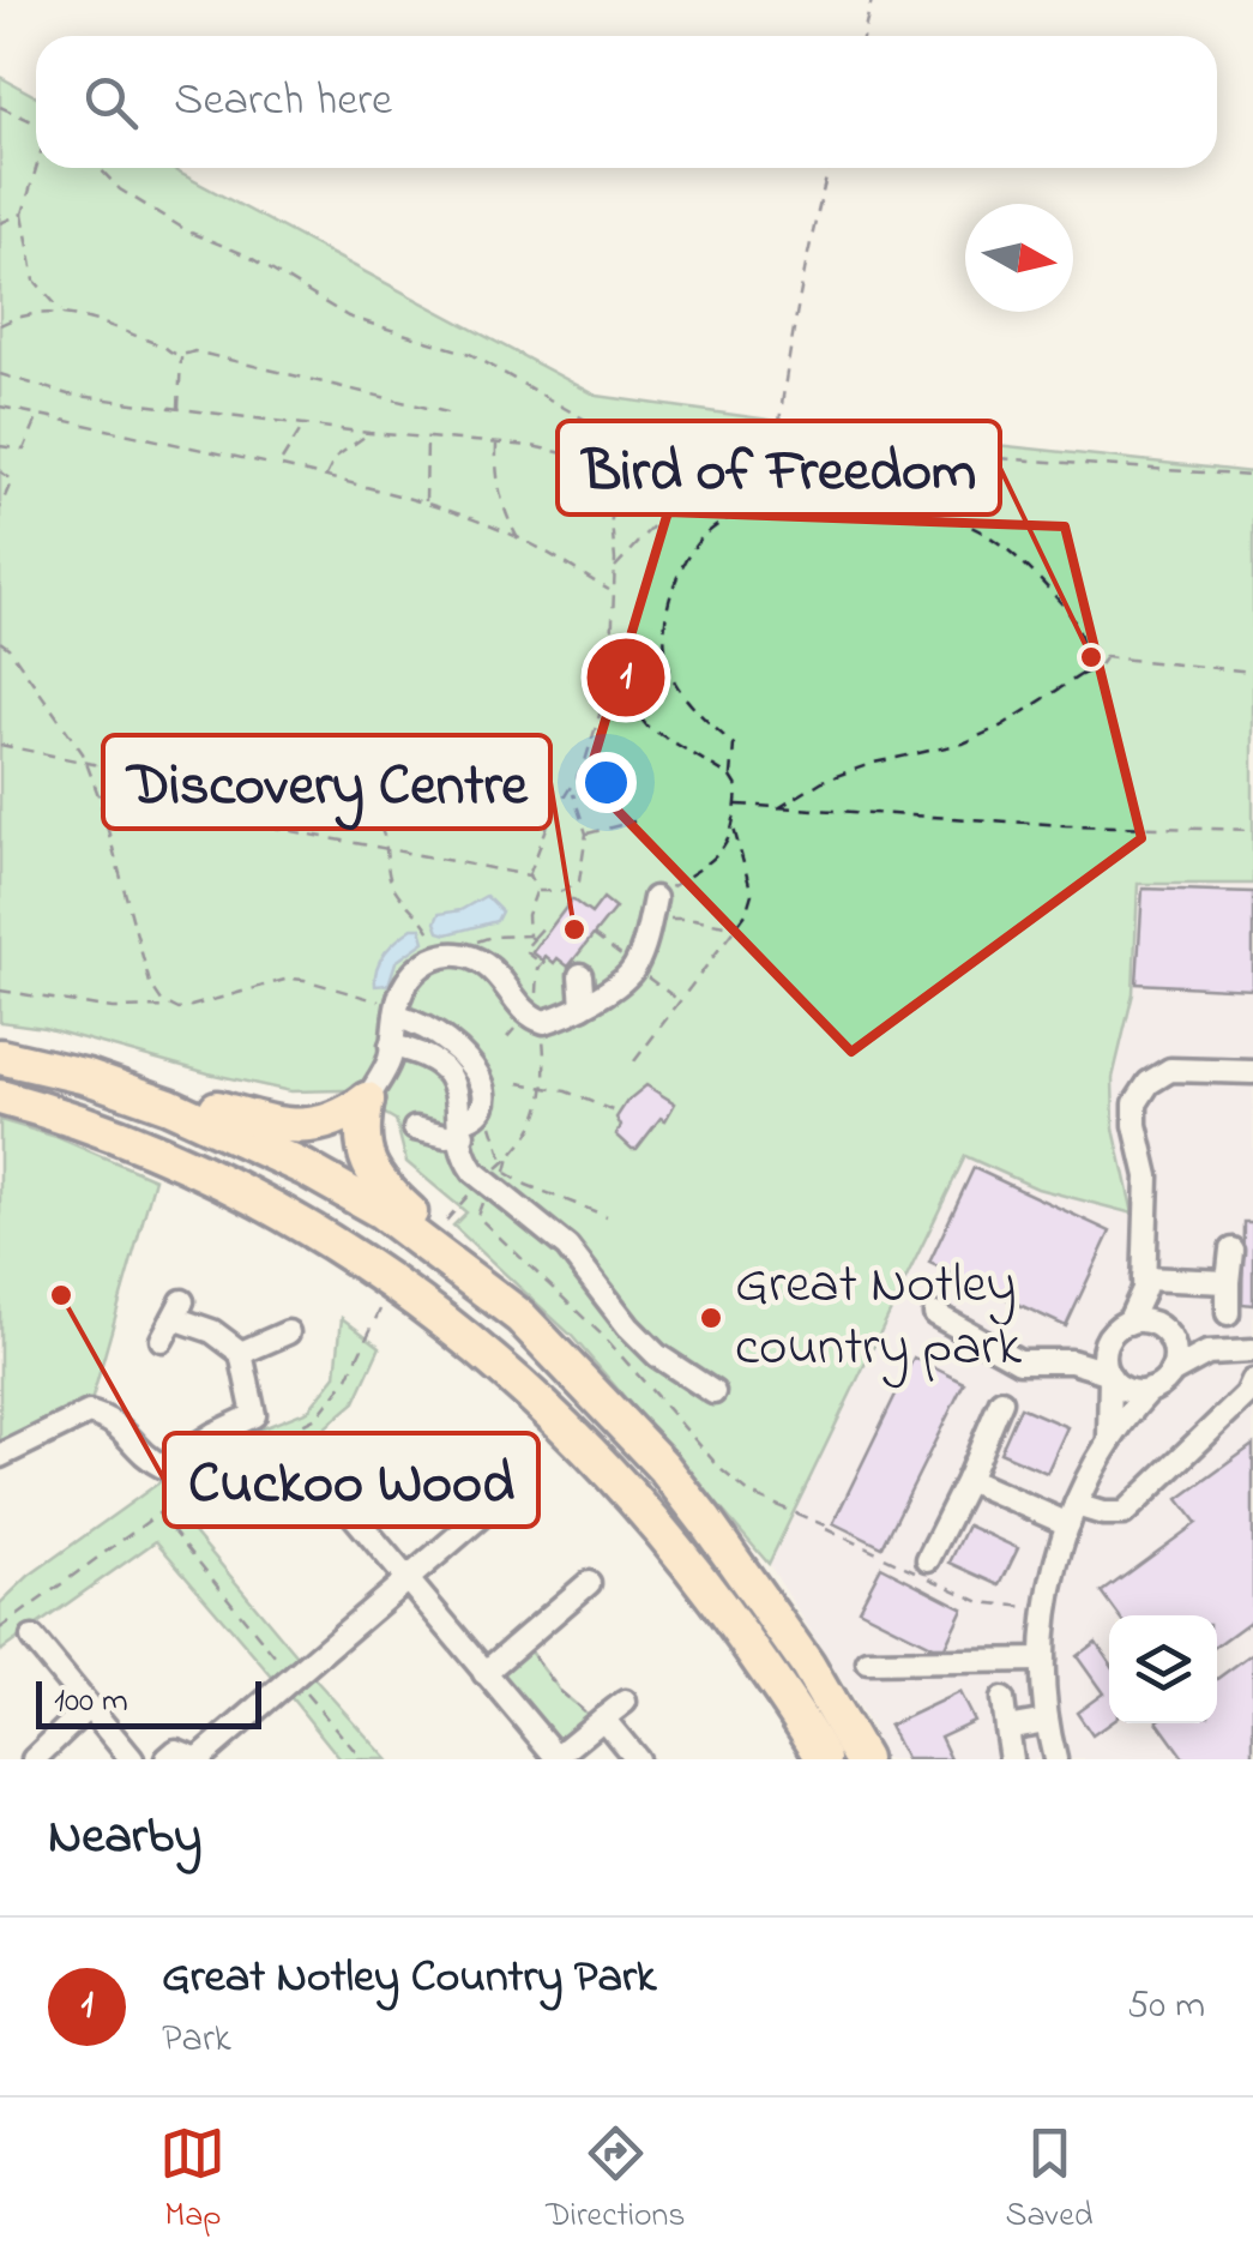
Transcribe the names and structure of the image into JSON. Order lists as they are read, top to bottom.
{
  "places": [
    "Bird of Freedom",
    "Discovery Centre",
    "Cuckoo Wood",
    "Great Notley country park"
  ],
  "scale_bar": "100 m",
  "north": "right",
  "page": {
    "search": "Search here",
    "pins": "1",
    "scale": "100 m",
    "heading": "Nearby",
    "list": [
      {
        "mark": "1",
        "name": "Great Notley Country Park",
        "note": "Park",
        "value": "50 m"
      }
    ],
    "nav": ["Map", "Directions", "Saved"]
  }
}
